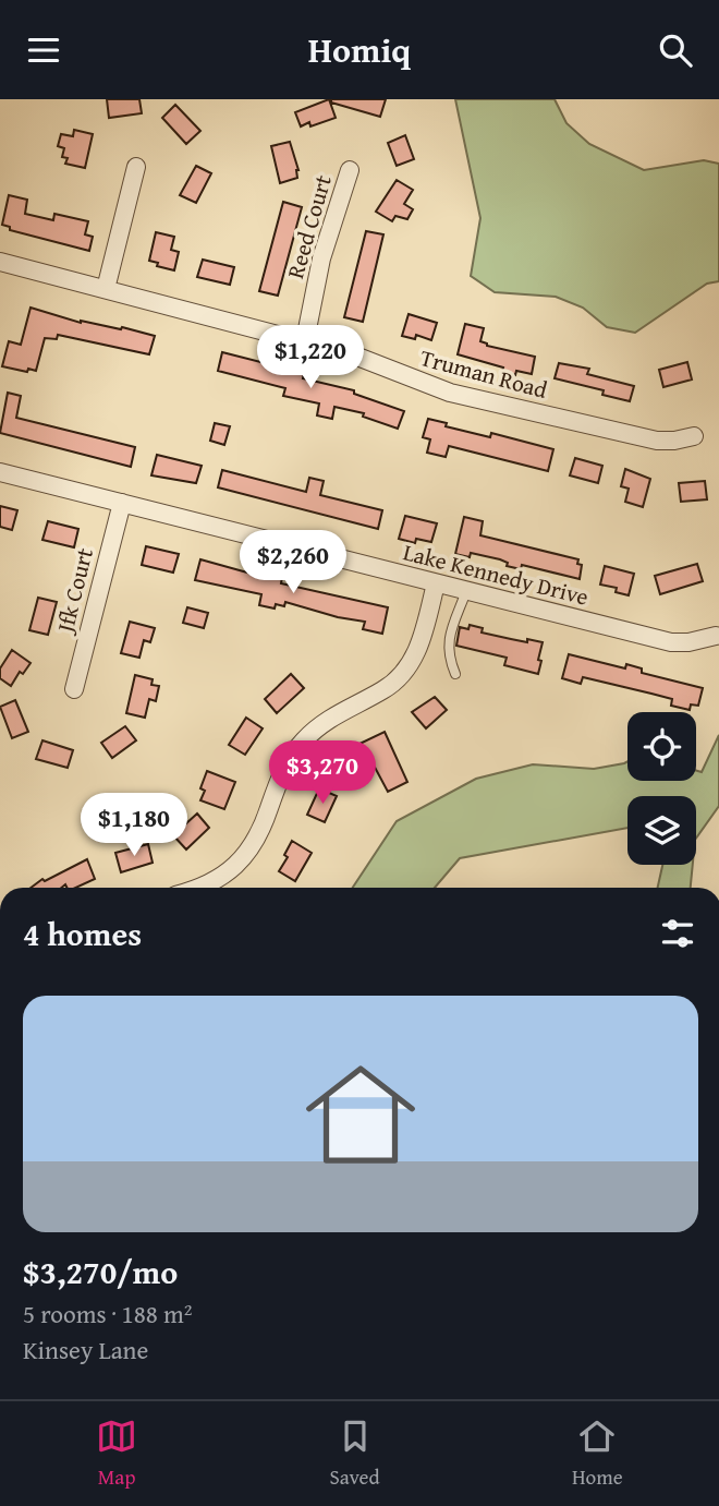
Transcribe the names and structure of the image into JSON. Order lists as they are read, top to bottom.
{
  "streets": {
    "street": [
      "Reed Court",
      "Truman Road",
      "Lake Kennedy Drive",
      "Jfk Court"
    ]
  },
  "crossings": [
    ["Reed Court", "Truman Road"],
    ["Lake Kennedy Drive", "Jfk Court"]
  ],
  "page": {
    "header": "Homiq",
    "price": [
      "$1,220",
      "$2,260",
      "$3,270",
      "$1,180"
    ],
    "heading": "4 homes",
    "list": [
      {
        "name": "$3,270/mo",
        "note": "5 rooms · 188 m² · Kinsey Lane"
      }
    ],
    "tabs": ["Map", "Saved", "Home"]
  }
}
